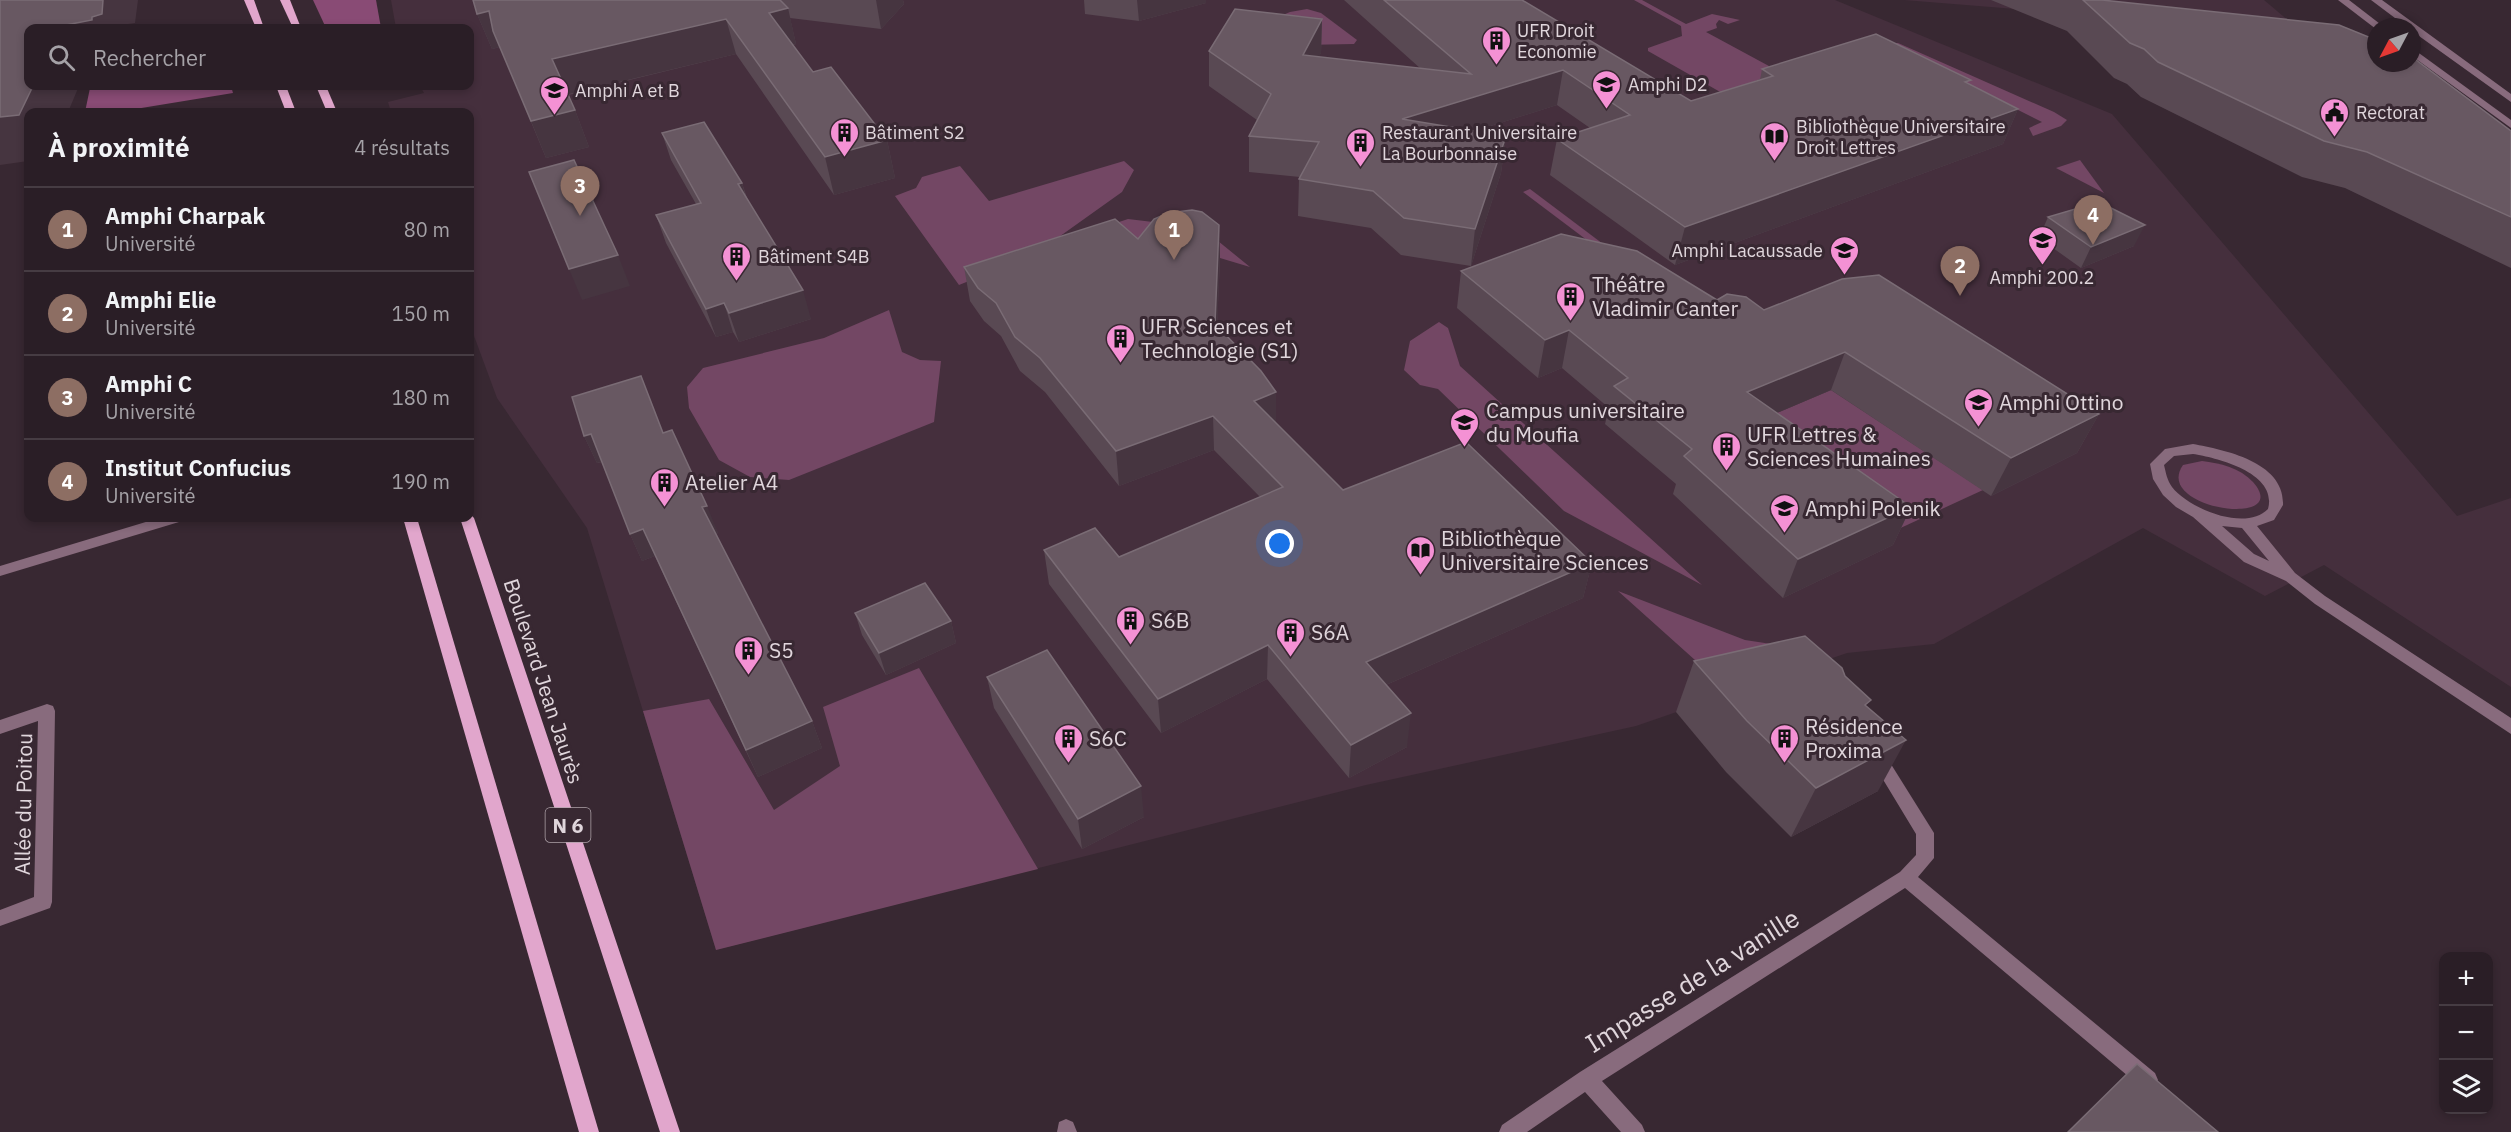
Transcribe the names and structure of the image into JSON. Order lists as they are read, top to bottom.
{
  "streets": {
    "main road": ["Boulevard Jean Jaurès", "N 6"],
    "street": ["Allée du Poitou", "Impasse de la vanille"]
  },
  "places": {
    "building": [
      "UFR Droit Economie",
      "Bâtiment S2",
      "Restaurant Universitaire La Bourbonnaise",
      "Bâtiment S4B",
      "Théâtre Vladimir Canter",
      "UFR Sciences et Technologie (S1)",
      "UFR Lettres & Sciences Humaines",
      "Atelier A4",
      "S6B",
      "S6A",
      "S5",
      "S6C",
      "Résidence Proxima"
    ],
    "school or university": [
      "Amphi D2",
      "Amphi A et B",
      "Amphi 200.2",
      "Amphi Lacaussade",
      "Amphi Ottino",
      "Campus universitaire du Moufia",
      "Amphi Polenik"
    ],
    "public building": ["Rectorat"],
    "library": ["Bibliothèque Universitaire Droit Lettres", "Bibliothèque Universitaire Sciences"]
  },
  "north": "bottom left",
  "page": {
    "search": "Rechercher",
    "heading": ["À proximité", "4 résultats"],
    "pins": [
      "3",
      "4",
      "1",
      "2"
    ],
    "list": [
      {
        "mark": "1",
        "name": "Amphi Charpak",
        "note": "Université",
        "value": "80 m"
      },
      {
        "mark": "2",
        "name": "Amphi Elie",
        "note": "Université",
        "value": "150 m"
      },
      {
        "mark": "3",
        "name": "Amphi C",
        "note": "Université",
        "value": "180 m"
      },
      {
        "mark": "4",
        "name": "Institut Confucius",
        "note": "Université",
        "value": "190 m"
      }
    ],
    "map_buttons": ["+", "−"]
  }
}
